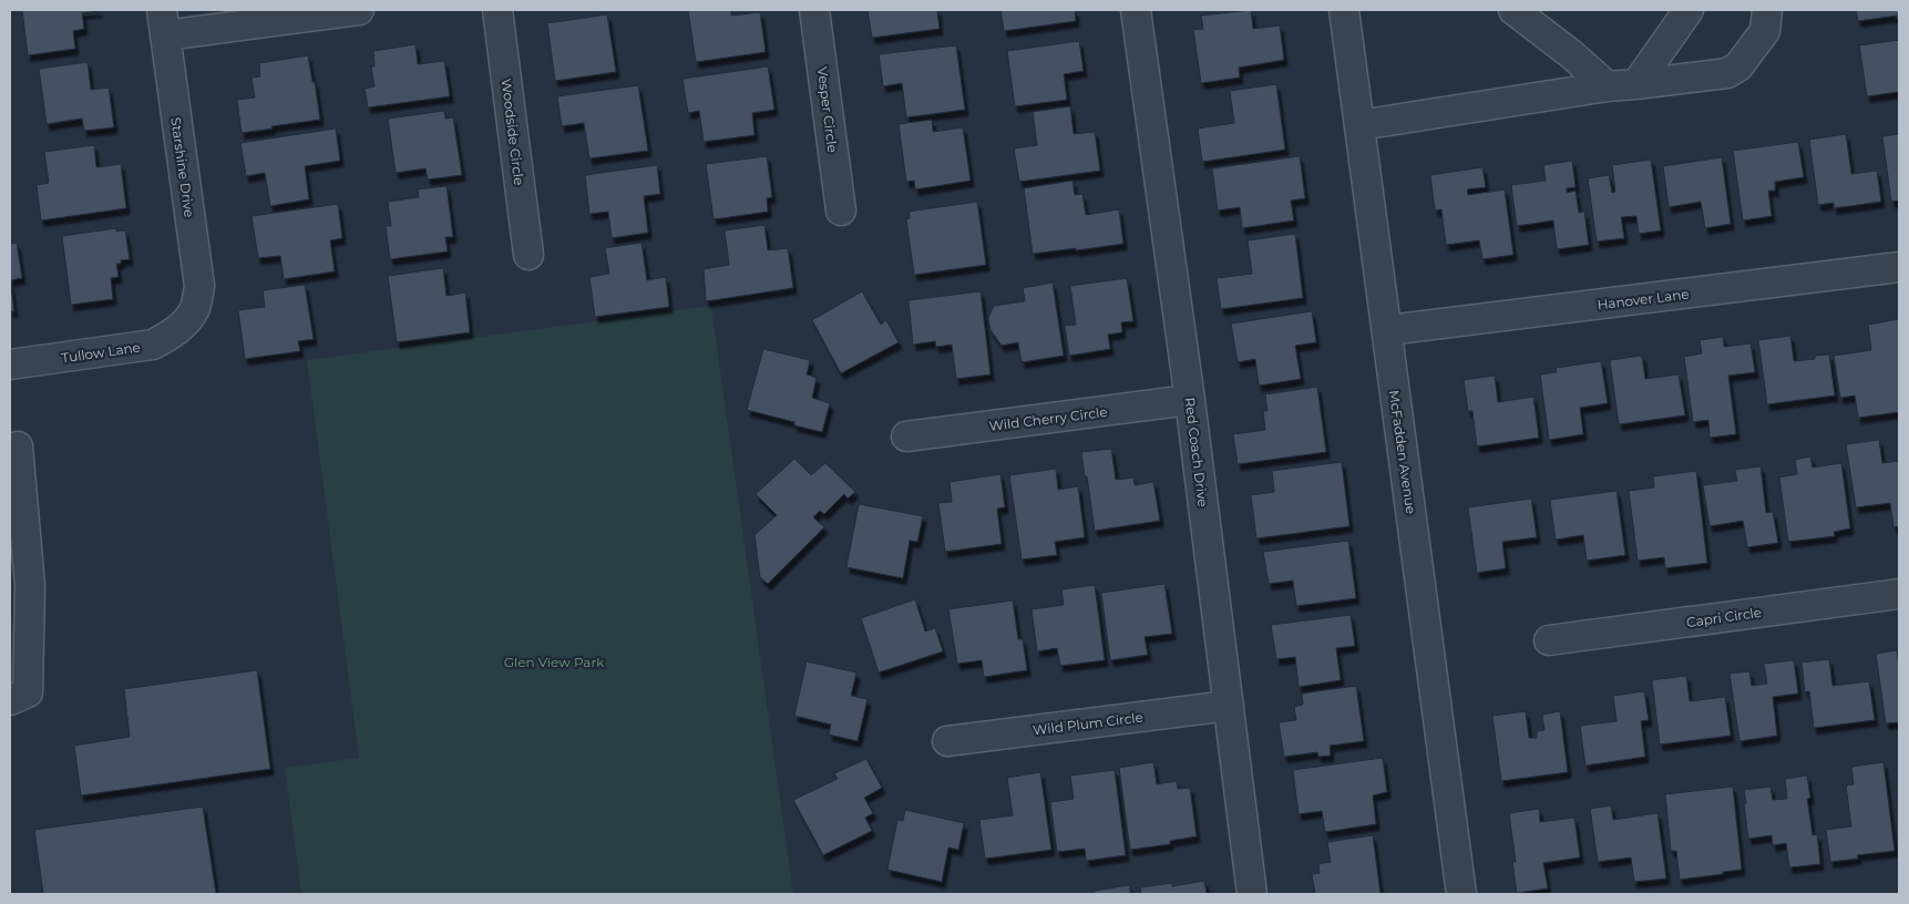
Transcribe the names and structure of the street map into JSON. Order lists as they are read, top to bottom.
{
  "streets": {
    "street": [
      "Vesper Circle",
      "Woodside Circle",
      "Starshine Drive",
      "Hanover Lane",
      "Tullow Lane",
      "Wild Cherry Circle",
      "Red Coach Drive",
      "McFadden Avenue",
      "Capri Circle",
      "Wild Plum Circle"
    ]
  },
  "crossings": [
    ["Starshine Drive", "Tullow Lane"],
    ["Hanover Lane", "McFadden Avenue"],
    ["Wild Cherry Circle", "Red Coach Drive"],
    ["Red Coach Drive", "Wild Plum Circle"]
  ],
  "parks": ["Glen View Park"]
}
